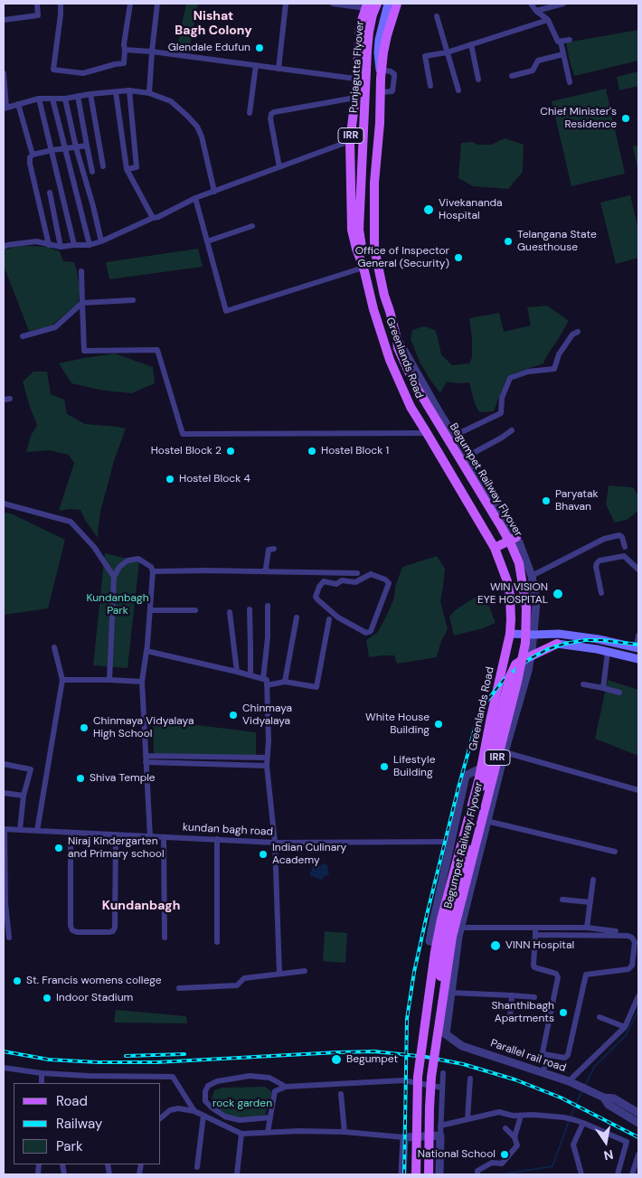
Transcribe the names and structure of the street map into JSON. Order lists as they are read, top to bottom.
{
  "streets": {
    "main road": [
      "Punjagutta Flyover",
      "IRR",
      "Greenlands Road",
      "Begumpet Railway Flyover"
    ],
    "street": ["kundan bagh road", "Parallel rail road"]
  },
  "crossings": [
    ["Punjagutta Flyover", "Greenlands Road"],
    ["IRR", "Greenlands Road"],
    ["IRR", "Begumpet Railway Flyover"],
    ["Greenlands Road", "Begumpet Railway Flyover"],
    ["Greenlands Road", "Parallel rail road"]
  ],
  "districts": ["Nishat Bagh Colony", "Kundanbagh"],
  "parks": ["Kundanbagh Park", "rock garden"],
  "places": [
    "Glendale Edufun",
    "Chief Minister's Residence",
    "Vivekananda Hospital",
    "Telangana State Guesthouse",
    "Office of Inspector General (Security)",
    "Hostel Block 2",
    "Hostel Block 1",
    "Hostel Block 4",
    "Paryatak Bhavan",
    "WIN VISION EYE HOSPITAL",
    "Chinmaya Vidyalaya",
    "White House Building",
    "Chinmaya Vidyalaya High School",
    "Lifestyle Building",
    "Shiva Temple",
    "Niraj Kindergarten and Primary school",
    "Indian Culinary Academy",
    "VINN Hospital",
    "St. Francis womens college",
    "Indoor Stadium",
    "Shanthibagh Apartments",
    "Begumpet",
    "National School"
  ],
  "legend": ["Road", "Railway", "Park"],
  "north": "bottom"
}
